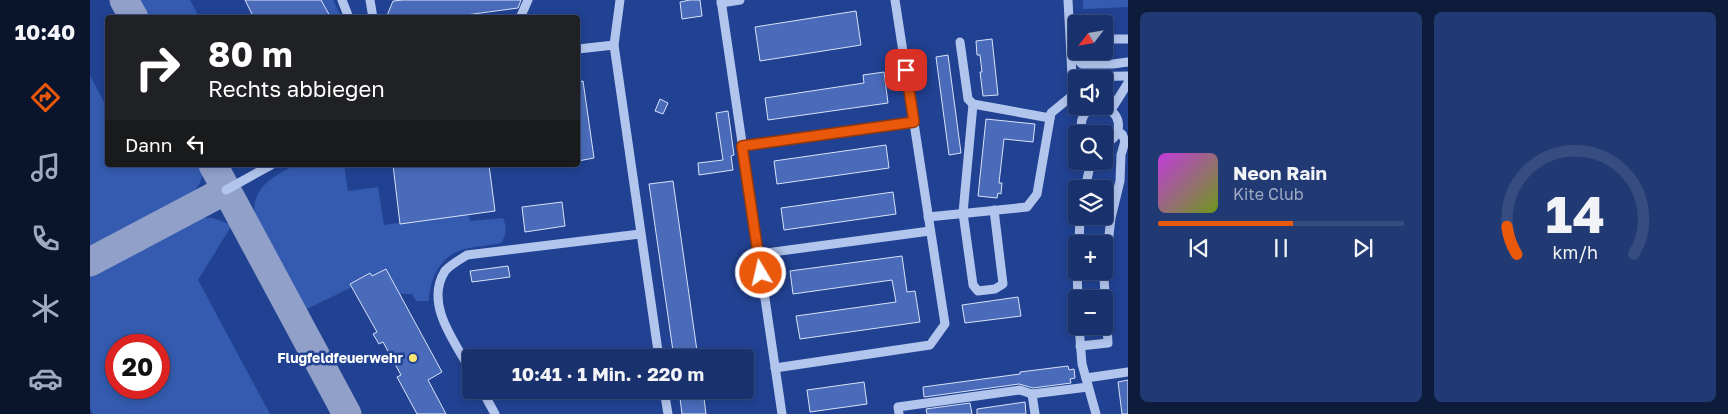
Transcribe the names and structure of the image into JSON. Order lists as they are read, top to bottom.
{
  "places": ["Flugfeldfeuerwehr"],
  "north": "bottom left",
  "page": {
    "tabs": "10:40",
    "map_buttons": ["+", "−"],
    "turn": ["80 m", "Rechts abbiegen"],
    "then": "Dann",
    "song": ["Neon Rain", "Kite Club"],
    "limit": "20",
    "trip": "10:41 · 1 Min. · 220 m",
    "gauge": ["14", "km/h"]
  }
}
